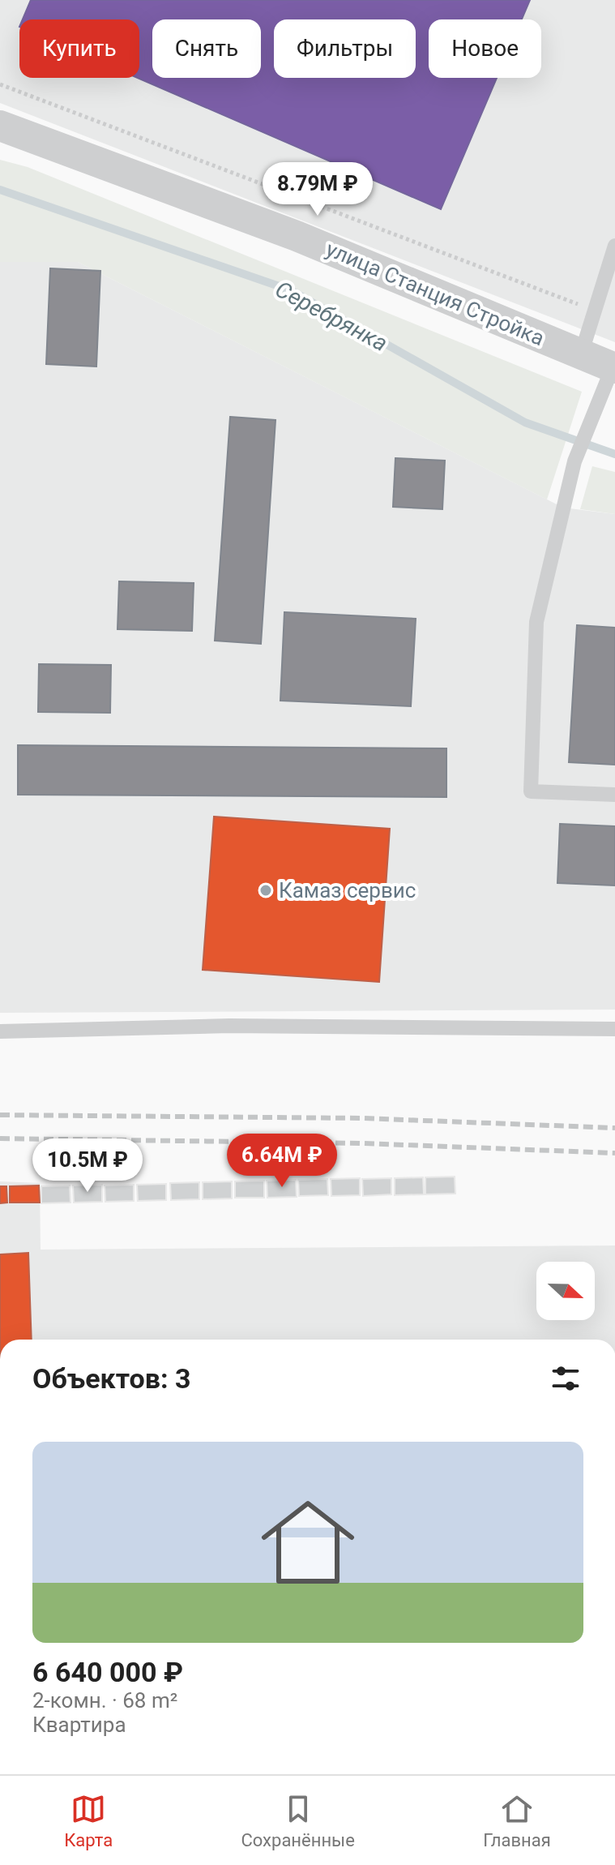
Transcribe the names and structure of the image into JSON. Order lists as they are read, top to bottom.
{
  "streets": {
    "street": ["улица Станция Стройка"]
  },
  "water": ["Серебрянка"],
  "places": ["Камаз сервис"],
  "north": "right",
  "page": {
    "chip": [
      "Купить",
      "Снять",
      "Фильтры",
      "Новое"
    ],
    "price": ["8.79M ₽", "6.64M ₽", "10.5M ₽"],
    "heading": "Объектов: 3",
    "list": [
      {
        "name": "6 640 000 ₽",
        "note": "2-комн. · 68 m² · Квартира"
      }
    ],
    "tabs": ["Карта", "Сохранённые", "Главная"]
  }
}
